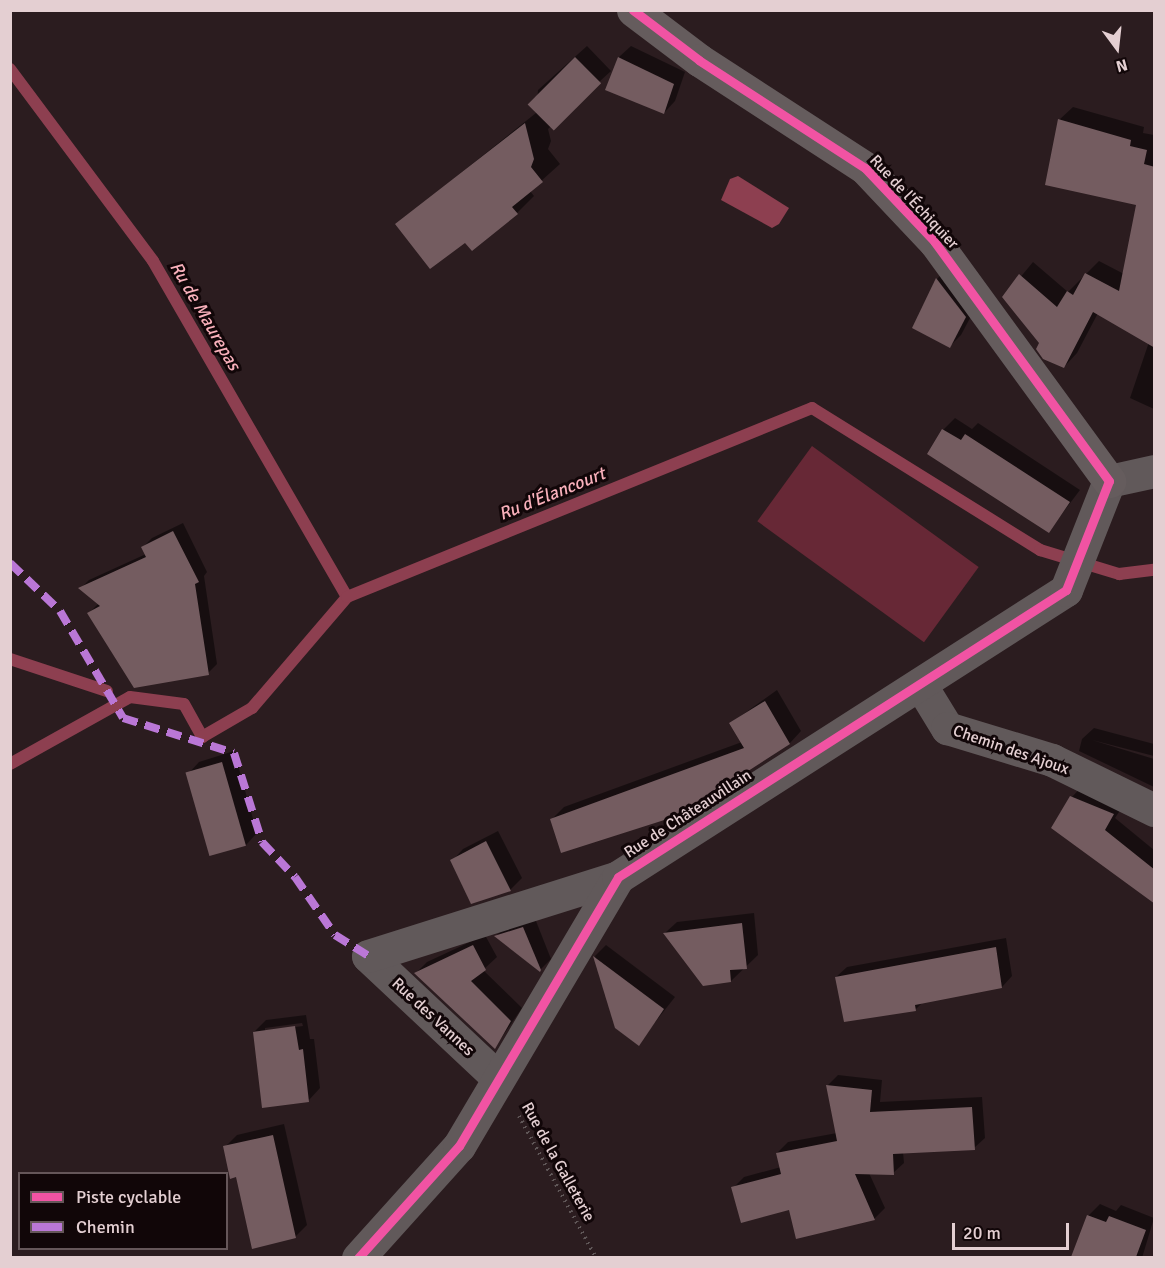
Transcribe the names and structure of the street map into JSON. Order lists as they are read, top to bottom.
{
  "streets": {
    "street": [
      "Rue de l'Échiquier",
      "Chemin des Ajoux",
      "Rue de Châteauvillain",
      "Rue des Vannes"
    ],
    "path": ["Rue de la Galleterie"]
  },
  "crossings": [
    ["Rue de l'Échiquier", "Rue de Châteauvillain"],
    ["Chemin des Ajoux", "Rue de Châteauvillain"],
    ["Rue de Châteauvillain", "Rue des Vannes"],
    ["Rue de Châteauvillain", "Rue de la Galleterie"],
    ["Rue des Vannes", "Rue de la Galleterie"]
  ],
  "water": ["Ru de Maurepas", "Ru d'Élancourt"],
  "legend": ["Piste cyclable", "Chemin"],
  "scale_bar": "20 m",
  "north": "bottom"
}
